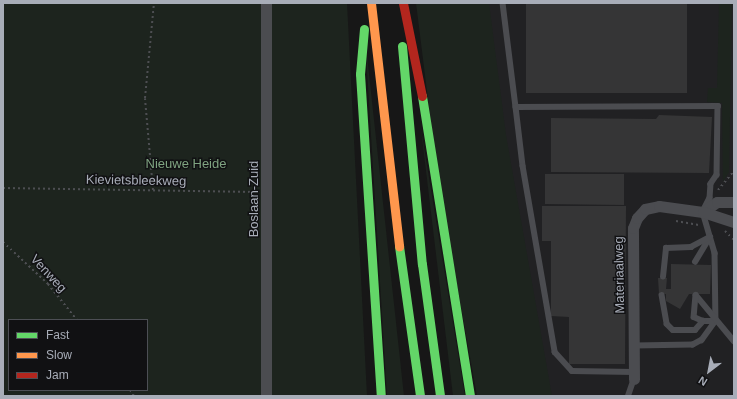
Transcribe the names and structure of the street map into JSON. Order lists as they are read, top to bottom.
{
  "streets": {
    "street": ["Boslaan-Zuid", "Materiaalweg"],
    "path": ["Kievietsbleekweg", "Venweg"]
  },
  "crossings": [
    ["Kievietsbleekweg", "Boslaan-Zuid"]
  ],
  "parks": ["Nieuwe Heide"],
  "legend": ["Fast", "Slow", "Jam"],
  "north": "bottom left"
}
